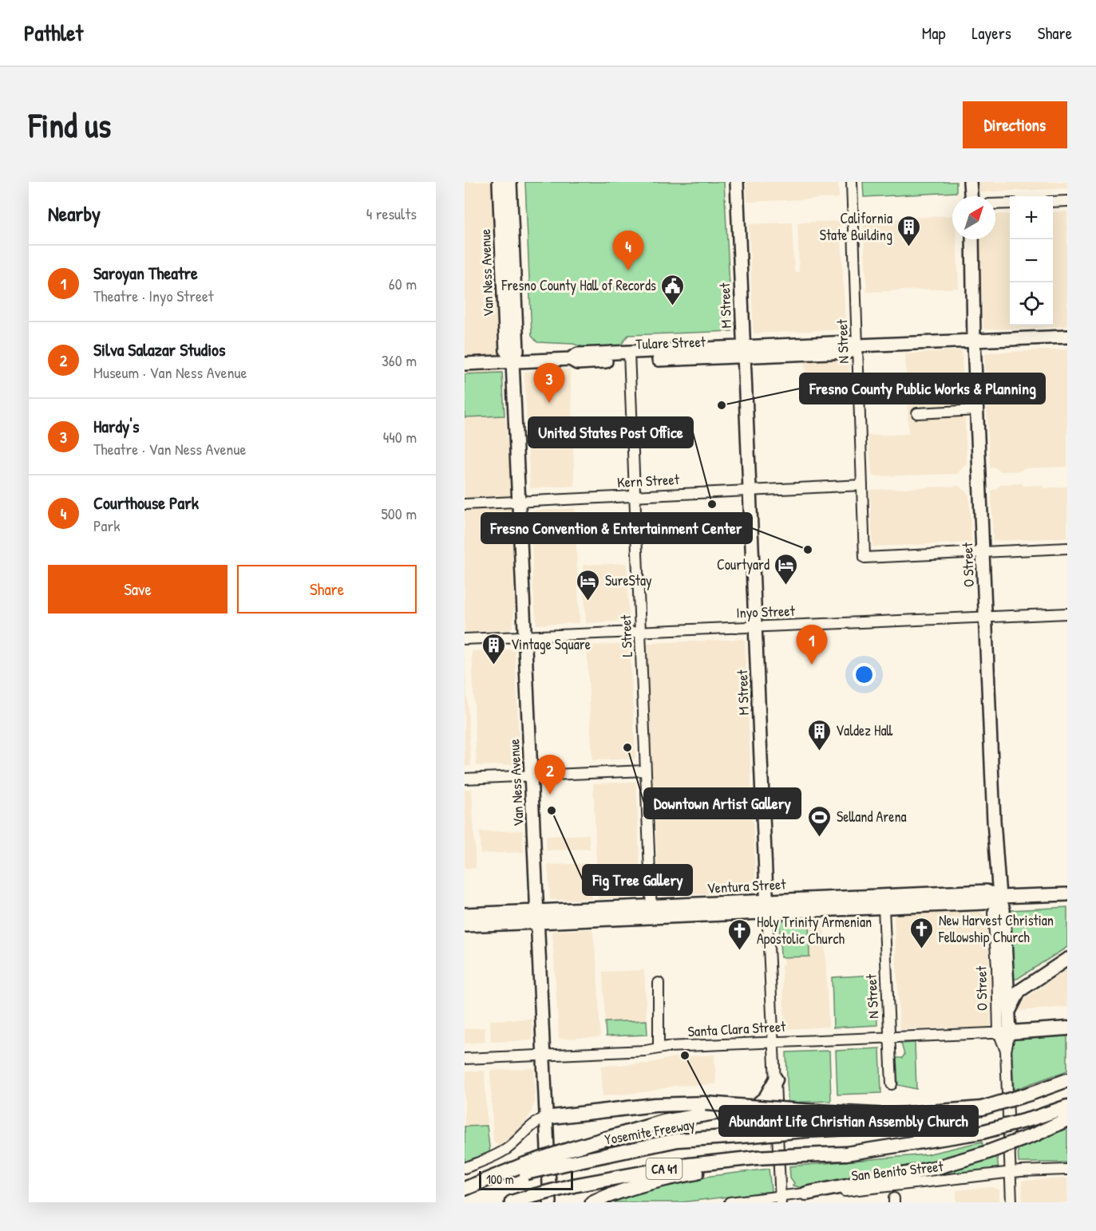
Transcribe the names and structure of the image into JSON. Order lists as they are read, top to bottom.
{
  "streets": {
    "highway": ["Yosemite Freeway", "CA 41"],
    "main road": [
      "Van Ness Avenue",
      "M Street",
      "Tulare Street",
      "O Street",
      "Ventura Street"
    ],
    "street": [
      "N Street",
      "Kern Street",
      "Inyo Street",
      "L Street",
      "Santa Clara Street",
      "San Benito Street"
    ]
  },
  "crossings": [
    ["Van Ness Avenue", "Tulare Street"],
    ["Van Ness Avenue", "Kern Street"],
    ["Van Ness Avenue", "Inyo Street"],
    ["Van Ness Avenue", "Ventura Street"],
    ["Van Ness Avenue", "Santa Clara Street"],
    ["M Street", "Tulare Street"],
    ["M Street", "Kern Street"],
    ["M Street", "Inyo Street"],
    ["M Street", "Ventura Street"],
    ["M Street", "Santa Clara Street"],
    ["M Street", "San Benito Street"],
    ["N Street", "Tulare Street"],
    ["N Street", "Kern Street"],
    ["N Street", "O Street"],
    ["N Street", "Ventura Street"],
    ["N Street", "Santa Clara Street"],
    ["Tulare Street", "O Street"],
    ["Tulare Street", "L Street"],
    ["Kern Street", "L Street"],
    ["O Street", "Inyo Street"],
    ["O Street", "Ventura Street"],
    ["O Street", "Santa Clara Street"],
    ["O Street", "San Benito Street"],
    ["Inyo Street", "L Street"],
    ["L Street", "Ventura Street"]
  ],
  "places": {
    "building": ["California State Building", "Vintage Square", "Valdez Hall"],
    "public building": ["Fresno County Hall of Records"],
    "other": [
      "Fresno County Public Works & Planning",
      "United States Post Office",
      "Fresno Convention & Entertainment Center",
      "Downtown Artist Gallery",
      "Fig Tree Gallery",
      "Abundant Life Christian Assembly Church"
    ],
    "hotel": ["Courtyard", "SureStay"],
    "sports": ["Selland Arena"],
    "church": ["New Harvest Christian Fellowship Church", "Holy Trinity Armenian Apostolic Church"]
  },
  "scale_bar": "100 m",
  "north": "top right",
  "page": {
    "header": "Pathlet",
    "nav": ["Map", "Layers", "Share"],
    "buttons": [
      "Directions",
      ["Save", "Share"]
    ],
    "title": "Find us",
    "heading": ["Nearby", "4 results"],
    "map_buttons": ["+", "−"],
    "pins": [
      "4",
      "3",
      "1",
      "2"
    ],
    "list": [
      {
        "mark": "1",
        "name": "Saroyan Theatre",
        "note": "Theatre · Inyo Street",
        "value": "60 m"
      },
      {
        "mark": "2",
        "name": "Silva Salazar Studios",
        "note": "Museum · Van Ness Avenue",
        "value": "360 m"
      },
      {
        "mark": "3",
        "name": "Hardy's",
        "note": "Theatre · Van Ness Avenue",
        "value": "440 m"
      },
      {
        "mark": "4",
        "name": "Courthouse Park",
        "note": "Park",
        "value": "500 m"
      }
    ],
    "scale": "100 m"
  }
}
